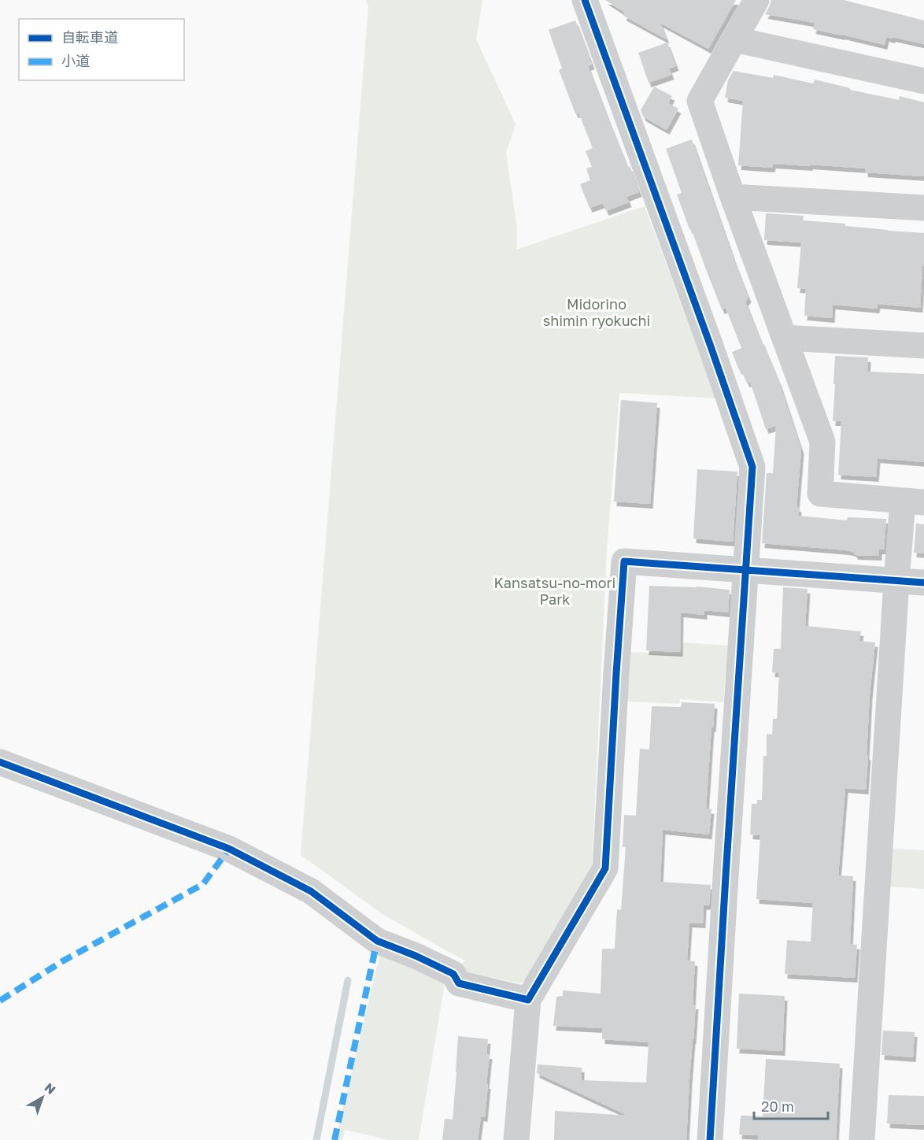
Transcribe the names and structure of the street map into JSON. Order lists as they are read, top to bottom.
{
  "parks": ["Midorino shimin ryokuchi", "Kansatsu-no-mori Park"],
  "legend": ["自転車道", "小道"],
  "scale_bar": "20 m",
  "north": "top right"
}
